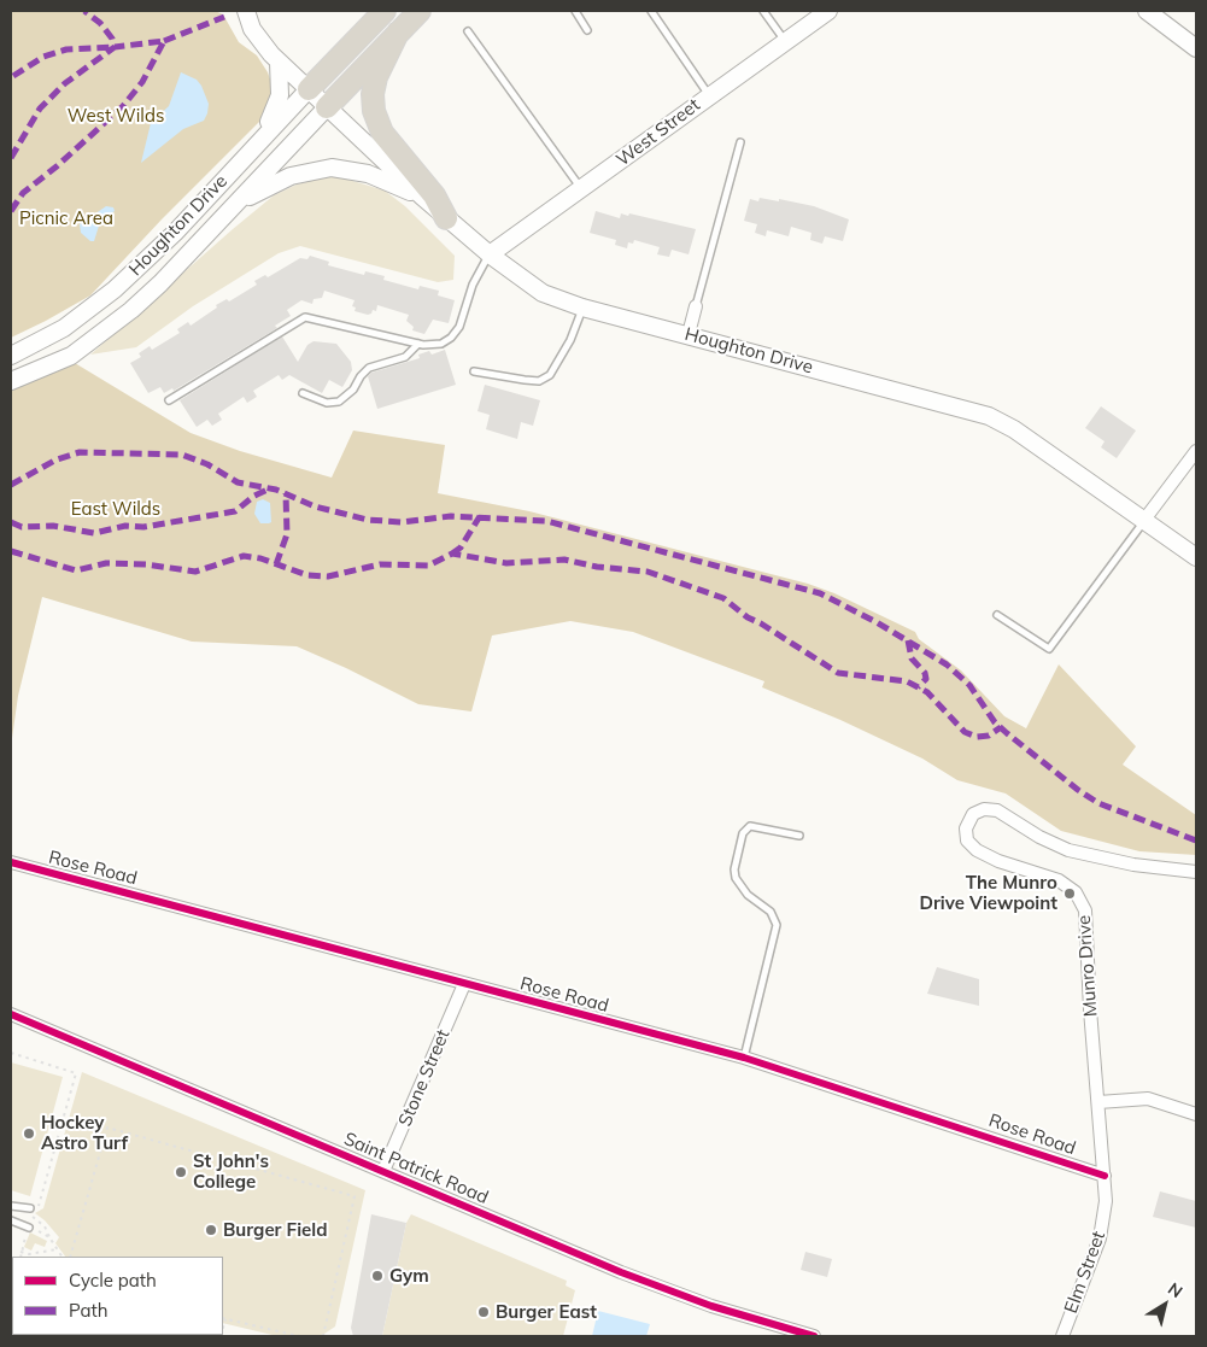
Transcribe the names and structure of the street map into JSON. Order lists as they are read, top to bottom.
{
  "streets": {
    "main road": ["West Street", "Houghton Drive"],
    "street": [
      "Rose Road",
      "Munro Drive",
      "Stone Street",
      "Saint Patrick Road",
      "Elm Street"
    ]
  },
  "crossings": [
    ["West Street", "Houghton Drive"],
    ["Rose Road", "Munro Drive"],
    ["Rose Road", "Stone Street"],
    ["Rose Road", "Elm Street"],
    ["Munro Drive", "Elm Street"],
    ["Stone Street", "Saint Patrick Road"]
  ],
  "parks": ["West Wilds", "Picnic Area", "East Wilds"],
  "places": [
    "The Munro Drive Viewpoint",
    "Hockey Astro Turf",
    "St John's College",
    "Burger Field",
    "Gym",
    "Burger East"
  ],
  "legend": ["Cycle path", "Path"],
  "north": "top right"
}
